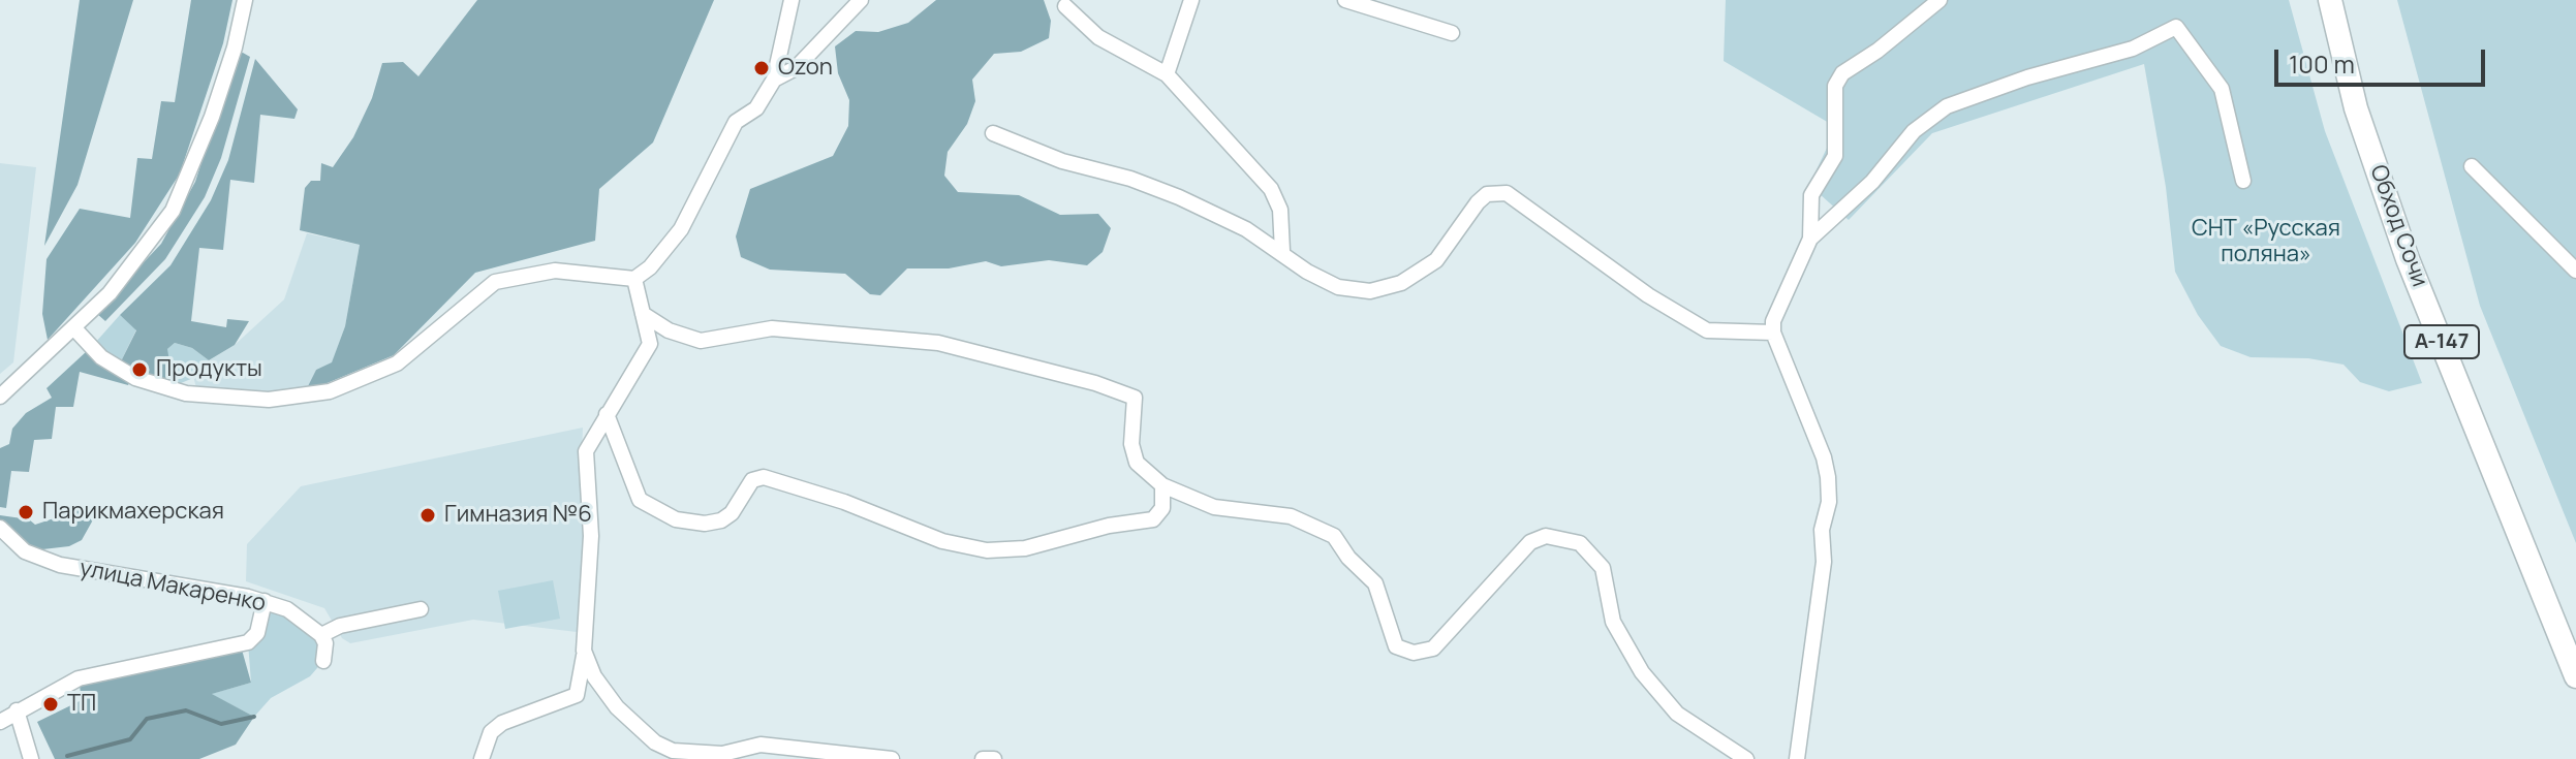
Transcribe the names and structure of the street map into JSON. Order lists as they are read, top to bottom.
{
  "streets": {
    "highway": ["Обход Сочи", "А-147"],
    "street": ["улица Макаренко"]
  },
  "parks": ["СНТ «Русская поляна»"],
  "places": [
    "Ozon",
    "Продукты",
    "Парикмахерская",
    "Гимназия №6",
    "ТП"
  ],
  "scale_bar": "100 m"
}
